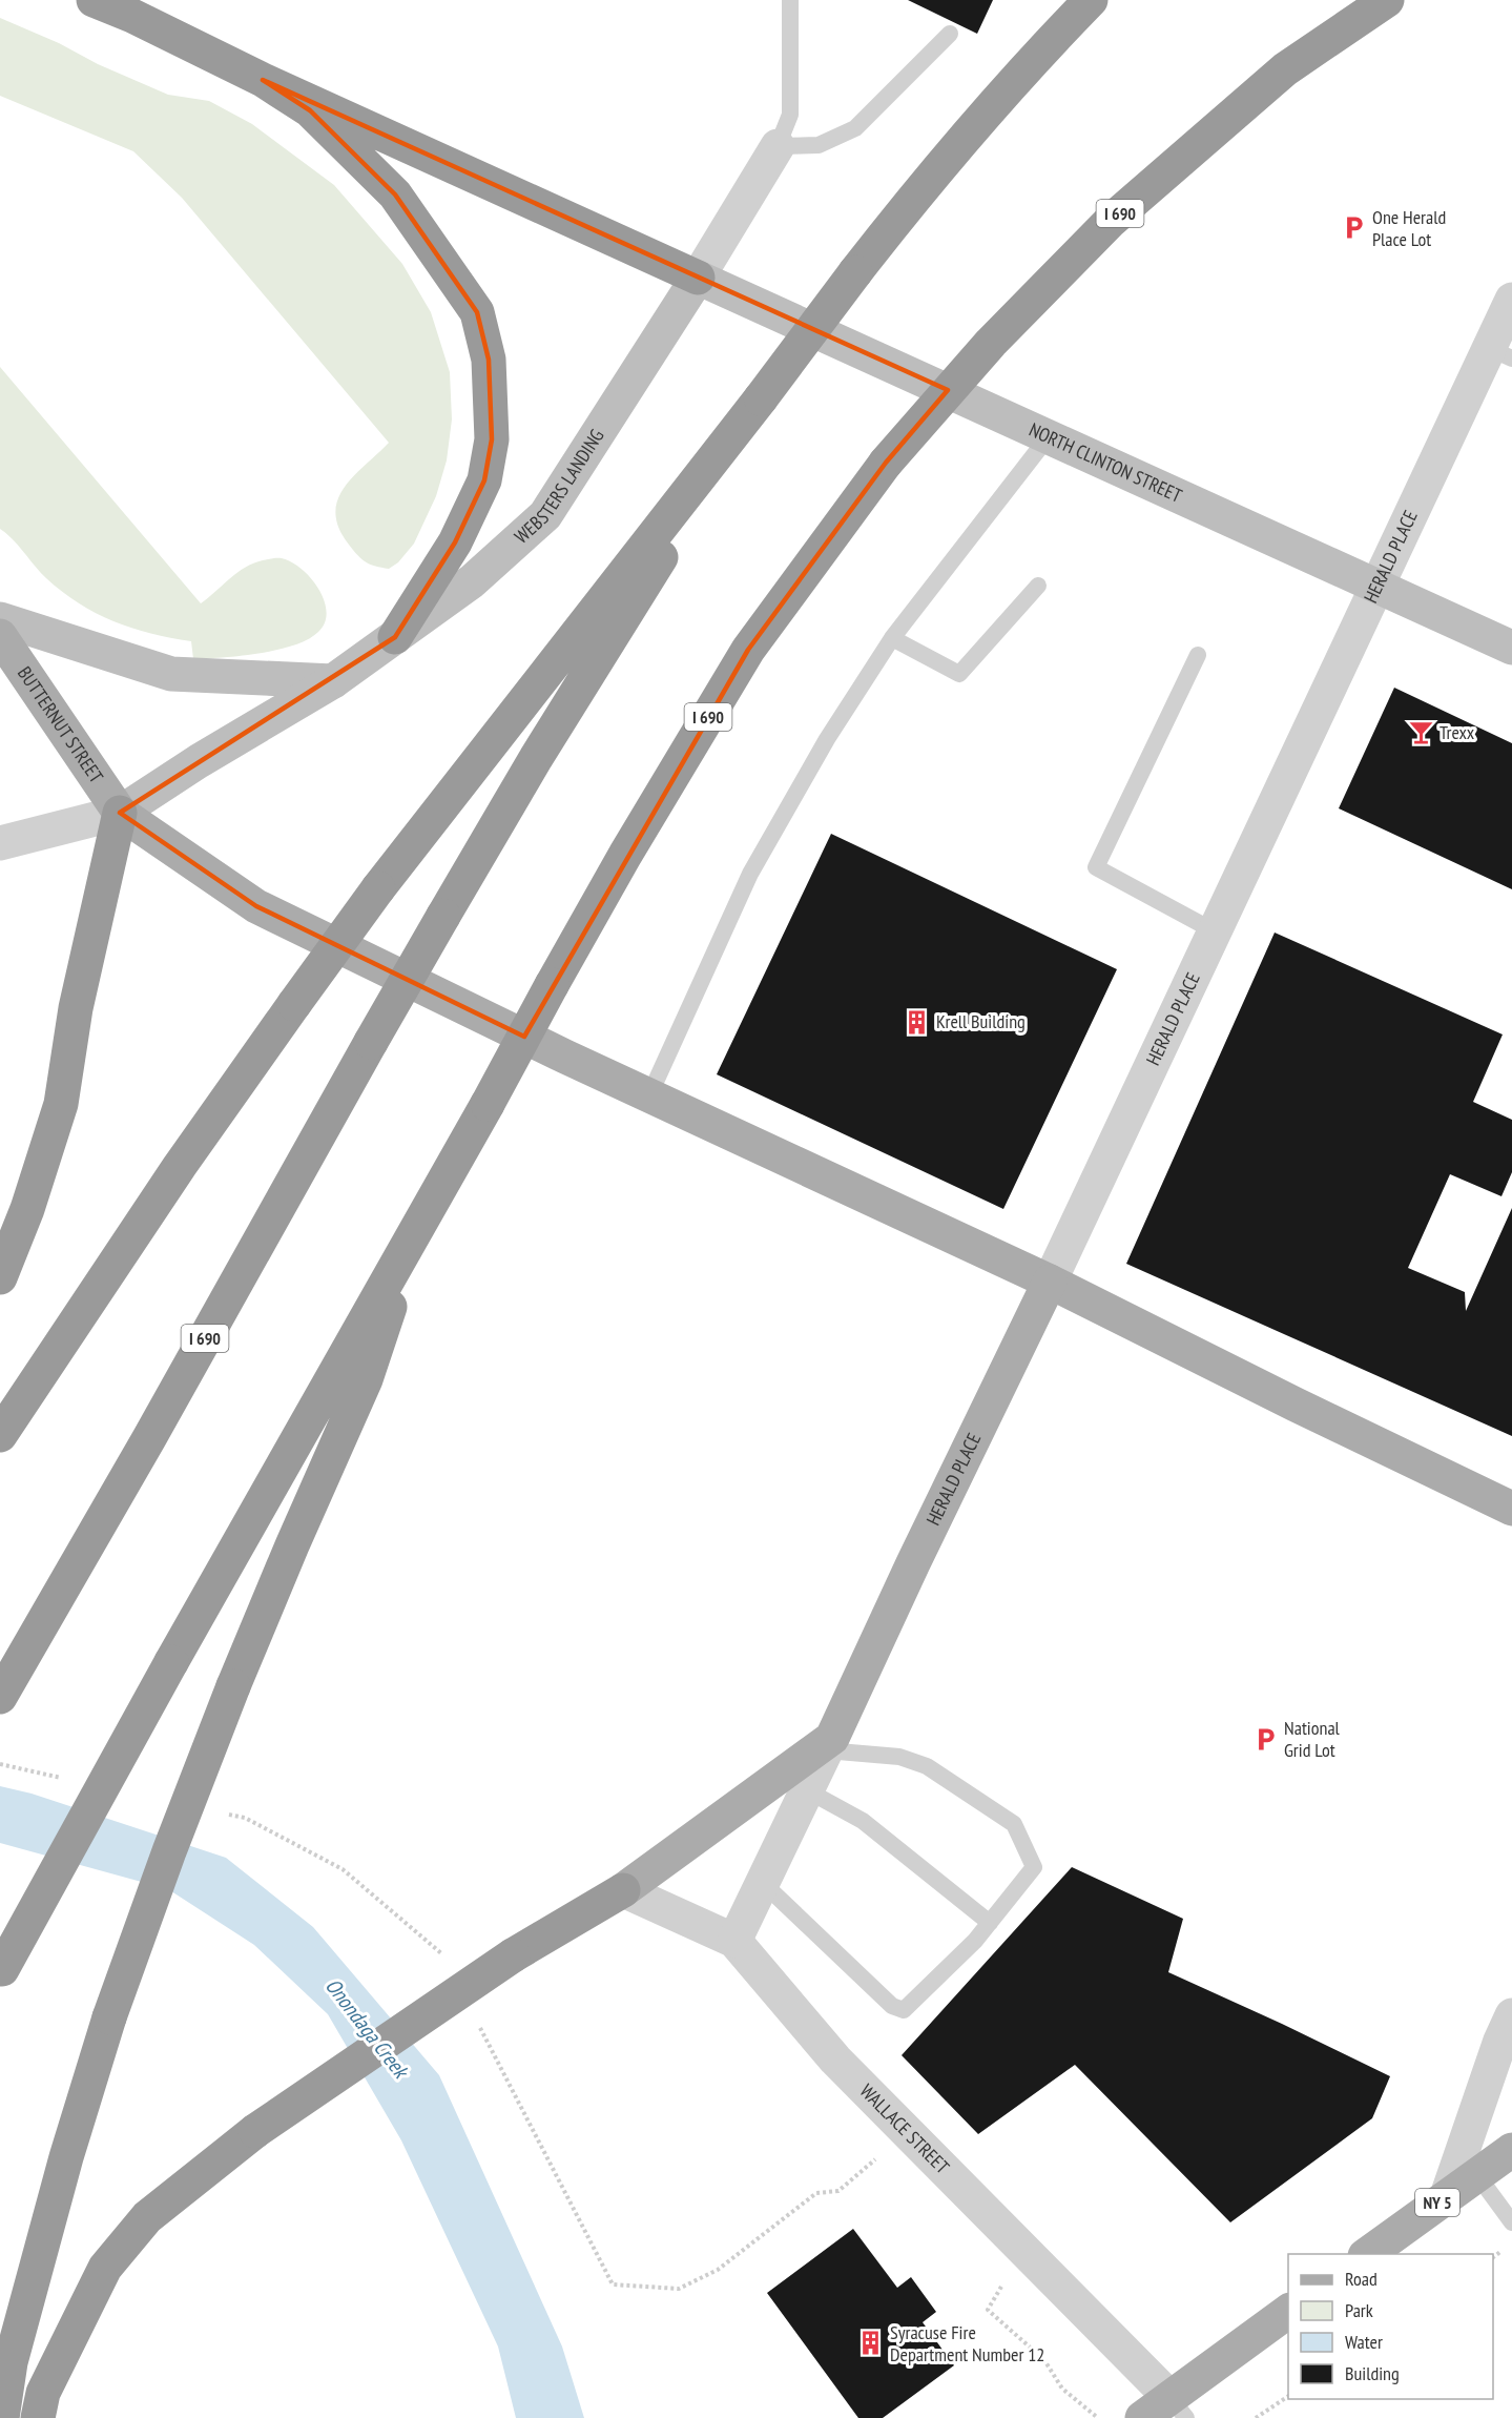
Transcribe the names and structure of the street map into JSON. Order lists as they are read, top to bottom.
{
  "streets": {
    "highway": ["I 690"],
    "main road": ["HERALD PLACE", "BUTTERNUT STREET", "NY 5"],
    "street": ["NORTH CLINTON STREET", "WEBSTERS LANDING", "WALLACE STREET"]
  },
  "crossings": [
    ["NORTH CLINTON STREET", "WEBSTERS LANDING"],
    ["NORTH CLINTON STREET", "HERALD PLACE"],
    ["WEBSTERS LANDING", "BUTTERNUT STREET"],
    ["HERALD PLACE", "WALLACE STREET"]
  ],
  "water": ["Onondaga Creek"],
  "places": {
    "parking": ["One Herald Place Lot", "National Grid Lot"],
    "bar": ["Trexx"],
    "building": ["Krell Building", "Syracuse Fire Department Number 12"]
  },
  "legend": [
    "Road",
    "Park",
    "Water",
    "Building"
  ]
}
